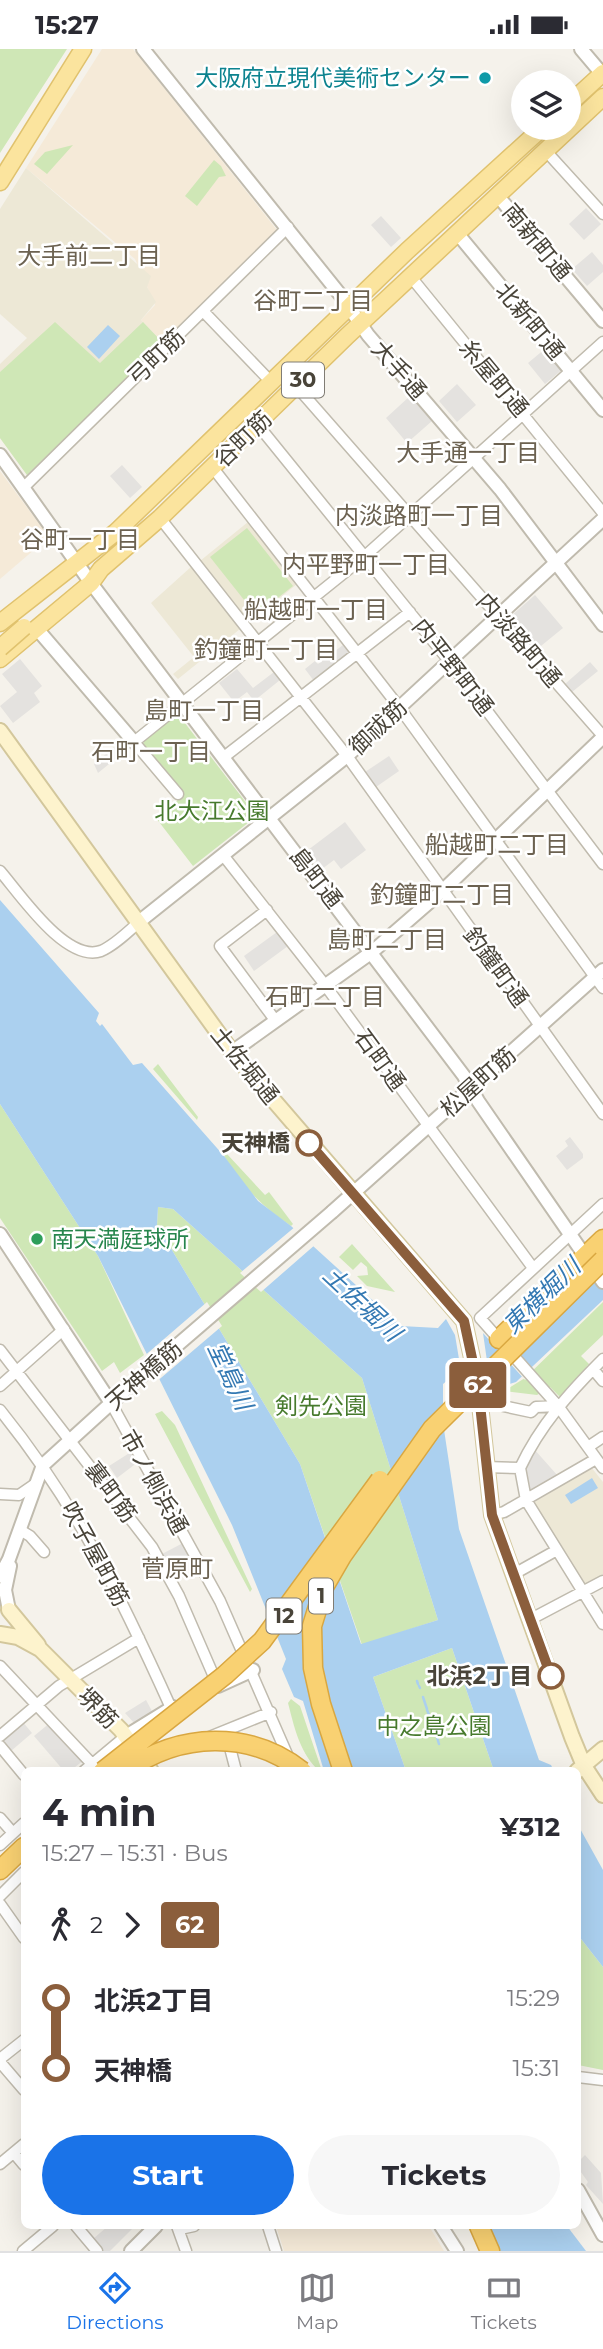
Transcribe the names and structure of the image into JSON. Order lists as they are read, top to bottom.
{
  "streets": {
    "highway": ["1", "12"],
    "main road": [
      "30",
      "谷町筋",
      "土佐堀通",
      "堺筋"
    ],
    "street": [
      "南新町通",
      "北新町通",
      "弓町筋",
      "大手通",
      "糸屋町通",
      "内淡路町通",
      "内平野町通",
      "御祓筋",
      "島町通",
      "釣鐘町通",
      "石町通",
      "松屋町筋",
      "天神橋筋",
      "市ノ側浜通",
      "裏町筋",
      "吹子屋町筋"
    ]
  },
  "crossings": [
    ["南新町通", "谷町筋"],
    ["北新町通", "谷町筋"],
    ["弓町筋", "大手通"],
    ["弓町筋", "島町通"],
    ["大手通", "谷町筋"],
    ["大手通", "御祓筋"],
    ["糸屋町通", "谷町筋"],
    ["30", "谷町筋"],
    ["30", "島町通"],
    ["谷町筋", "内淡路町通"],
    ["谷町筋", "内平野町通"],
    ["谷町筋", "島町通"],
    ["谷町筋", "釣鐘町通"],
    ["内淡路町通", "御祓筋"],
    ["内平野町通", "御祓筋"],
    ["御祓筋", "島町通"],
    ["御祓筋", "釣鐘町通"],
    ["御祓筋", "石町通"],
    ["御祓筋", "土佐堀通"],
    ["島町通", "松屋町筋"],
    ["島町通", "1"],
    ["釣鐘町通", "松屋町筋"],
    ["石町通", "松屋町筋"],
    ["土佐堀通", "松屋町筋"],
    ["土佐堀通", "天神橋筋"],
    ["松屋町筋", "天神橋筋"],
    ["天神橋筋", "市ノ側浜通"],
    ["天神橋筋", "裏町筋"],
    ["天神橋筋", "吹子屋町筋"],
    ["天神橋筋", "堺筋"],
    ["1", "12"]
  ],
  "districts": [
    "大手前二丁目",
    "谷町二丁目",
    "大手通一丁目",
    "内淡路町一丁目",
    "谷町一丁目",
    "内平野町一丁目",
    "船越町一丁目",
    "釣鐘町一丁目",
    "島町一丁目",
    "石町一丁目",
    "船越町二丁目",
    "釣鐘町二丁目",
    "島町二丁目",
    "石町二丁目",
    "菅原町"
  ],
  "water": ["東横堀川", "土佐堀川", "堂島川"],
  "parks": ["北大江公園", "剣先公園", "中之島公園"],
  "places": [
    "大阪府立現代美術センター",
    "天神橋",
    "南天満庭球所",
    "北浜2丁目"
  ],
  "lines": ["bus line 62"],
  "page": {
    "status": "15:27",
    "on_map": "62",
    "heading": ["4 min", "15:27 – 15:31 · Bus", "¥312"],
    "legs": ["2", "62"],
    "list": [
      {
        "name": "北浜2丁目",
        "value": "15:29"
      },
      {
        "name": "天神橋",
        "value": "15:31"
      }
    ],
    "buttons": ["Start", "Tickets"],
    "tabs": ["Directions", "Map", "Tickets"]
  }
}
